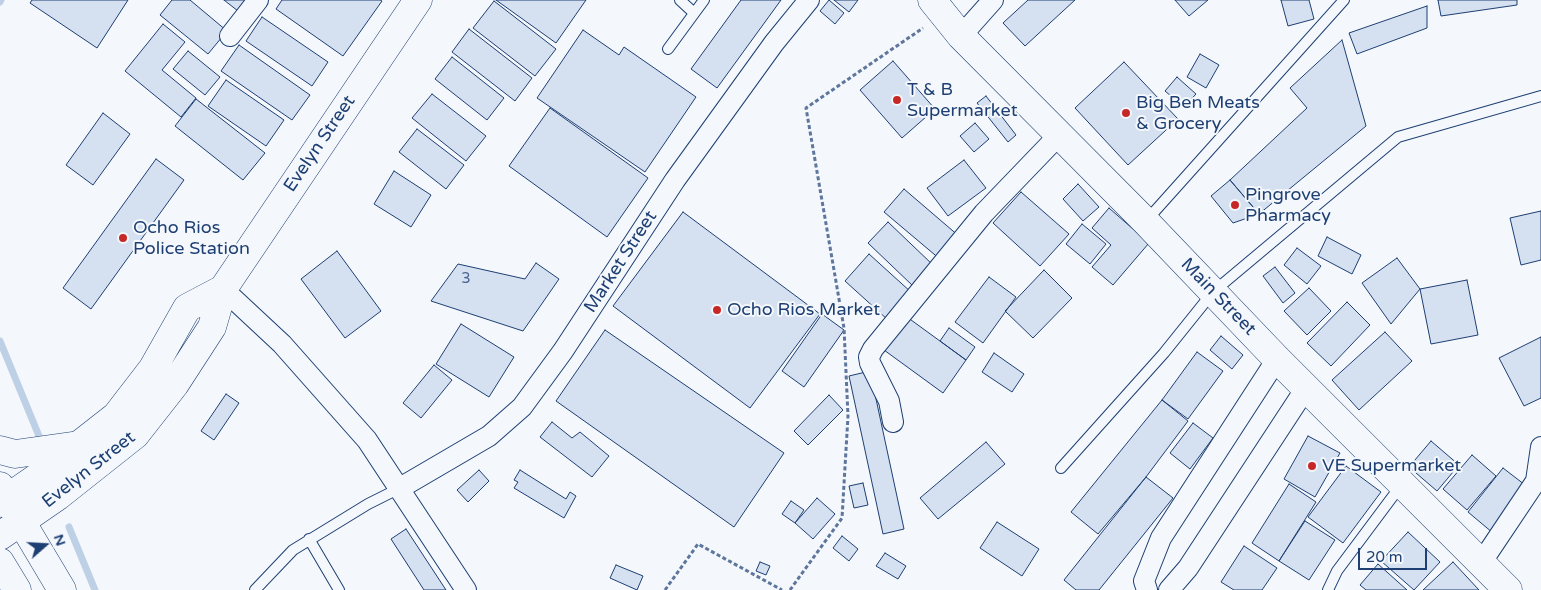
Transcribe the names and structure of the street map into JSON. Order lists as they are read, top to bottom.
{
  "streets": {
    "street": ["Evelyn Street", "Market Street", "Main Street"]
  },
  "places": [
    "T & B Supermarket",
    "Big Ben Meats & Grocery",
    "Pingrove Pharmacy",
    "Ocho Rios Police Station",
    "Ocho Rios Market",
    "VE Supermarket"
  ],
  "house_numbers": ["3"],
  "scale_bar": "20 m",
  "north": "right"
}
